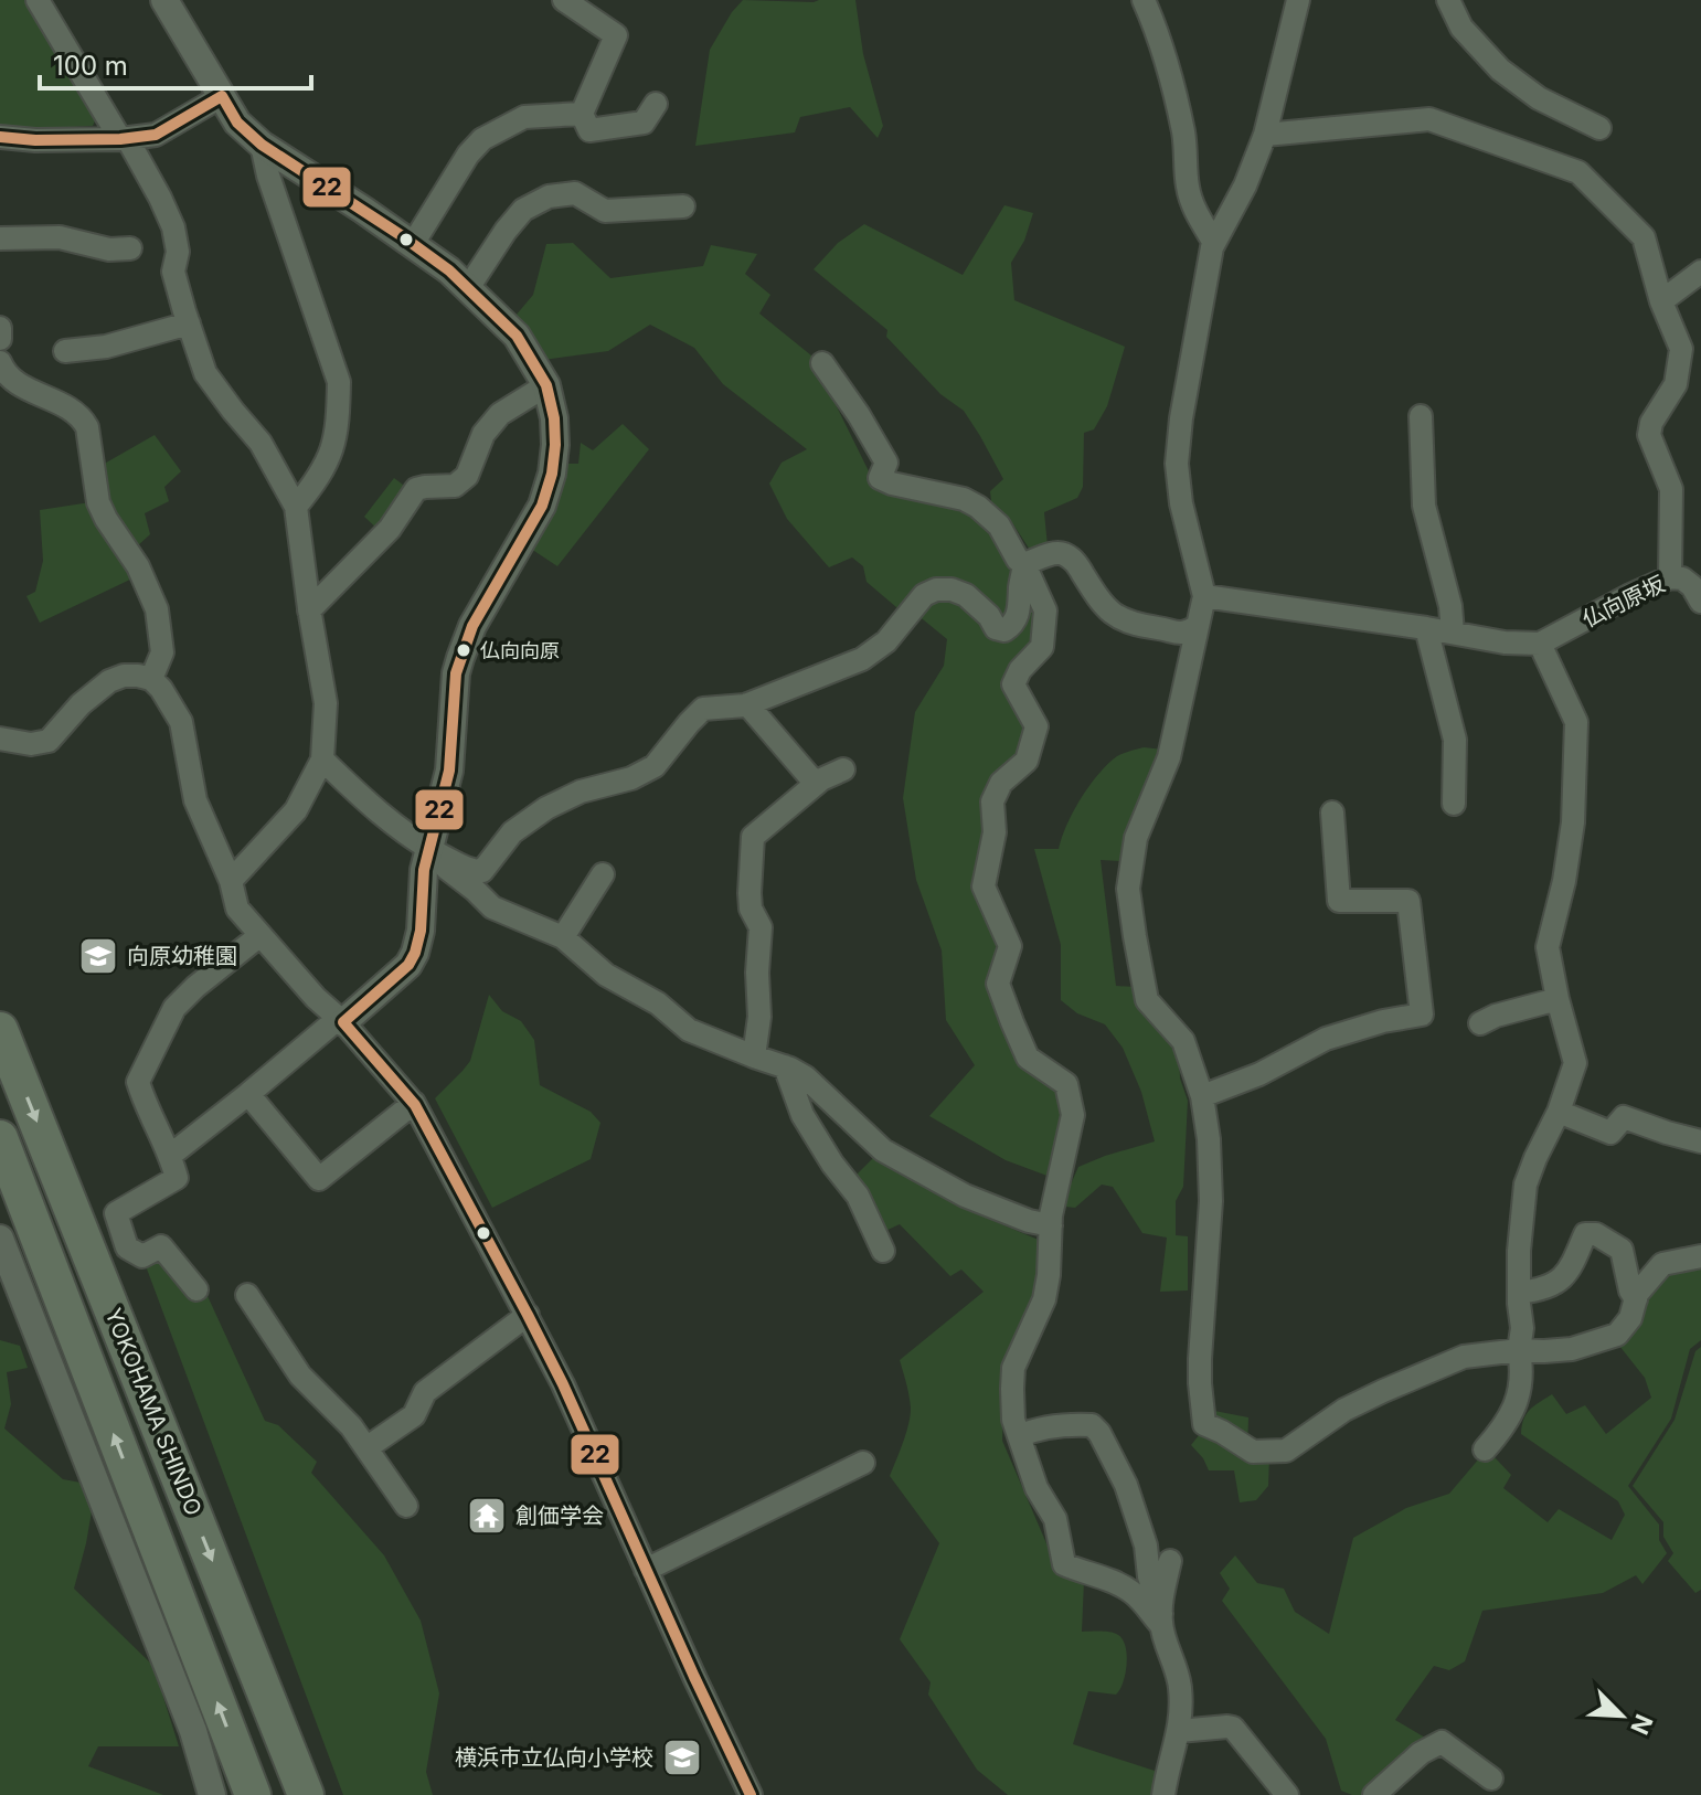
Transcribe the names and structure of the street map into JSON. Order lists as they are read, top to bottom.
{
  "streets": {
    "highway": ["YOKOHAMA SHINDO"],
    "street": ["仏向原坂"]
  },
  "places": {
    "other": ["仏向向原"],
    "school or university": ["向原幼稚園", "横浜市立仏向小学校"],
    "temple": ["創価学会"]
  },
  "lines": ["transit line 22"],
  "scale_bar": "100 m",
  "north": "bottom right"
}
